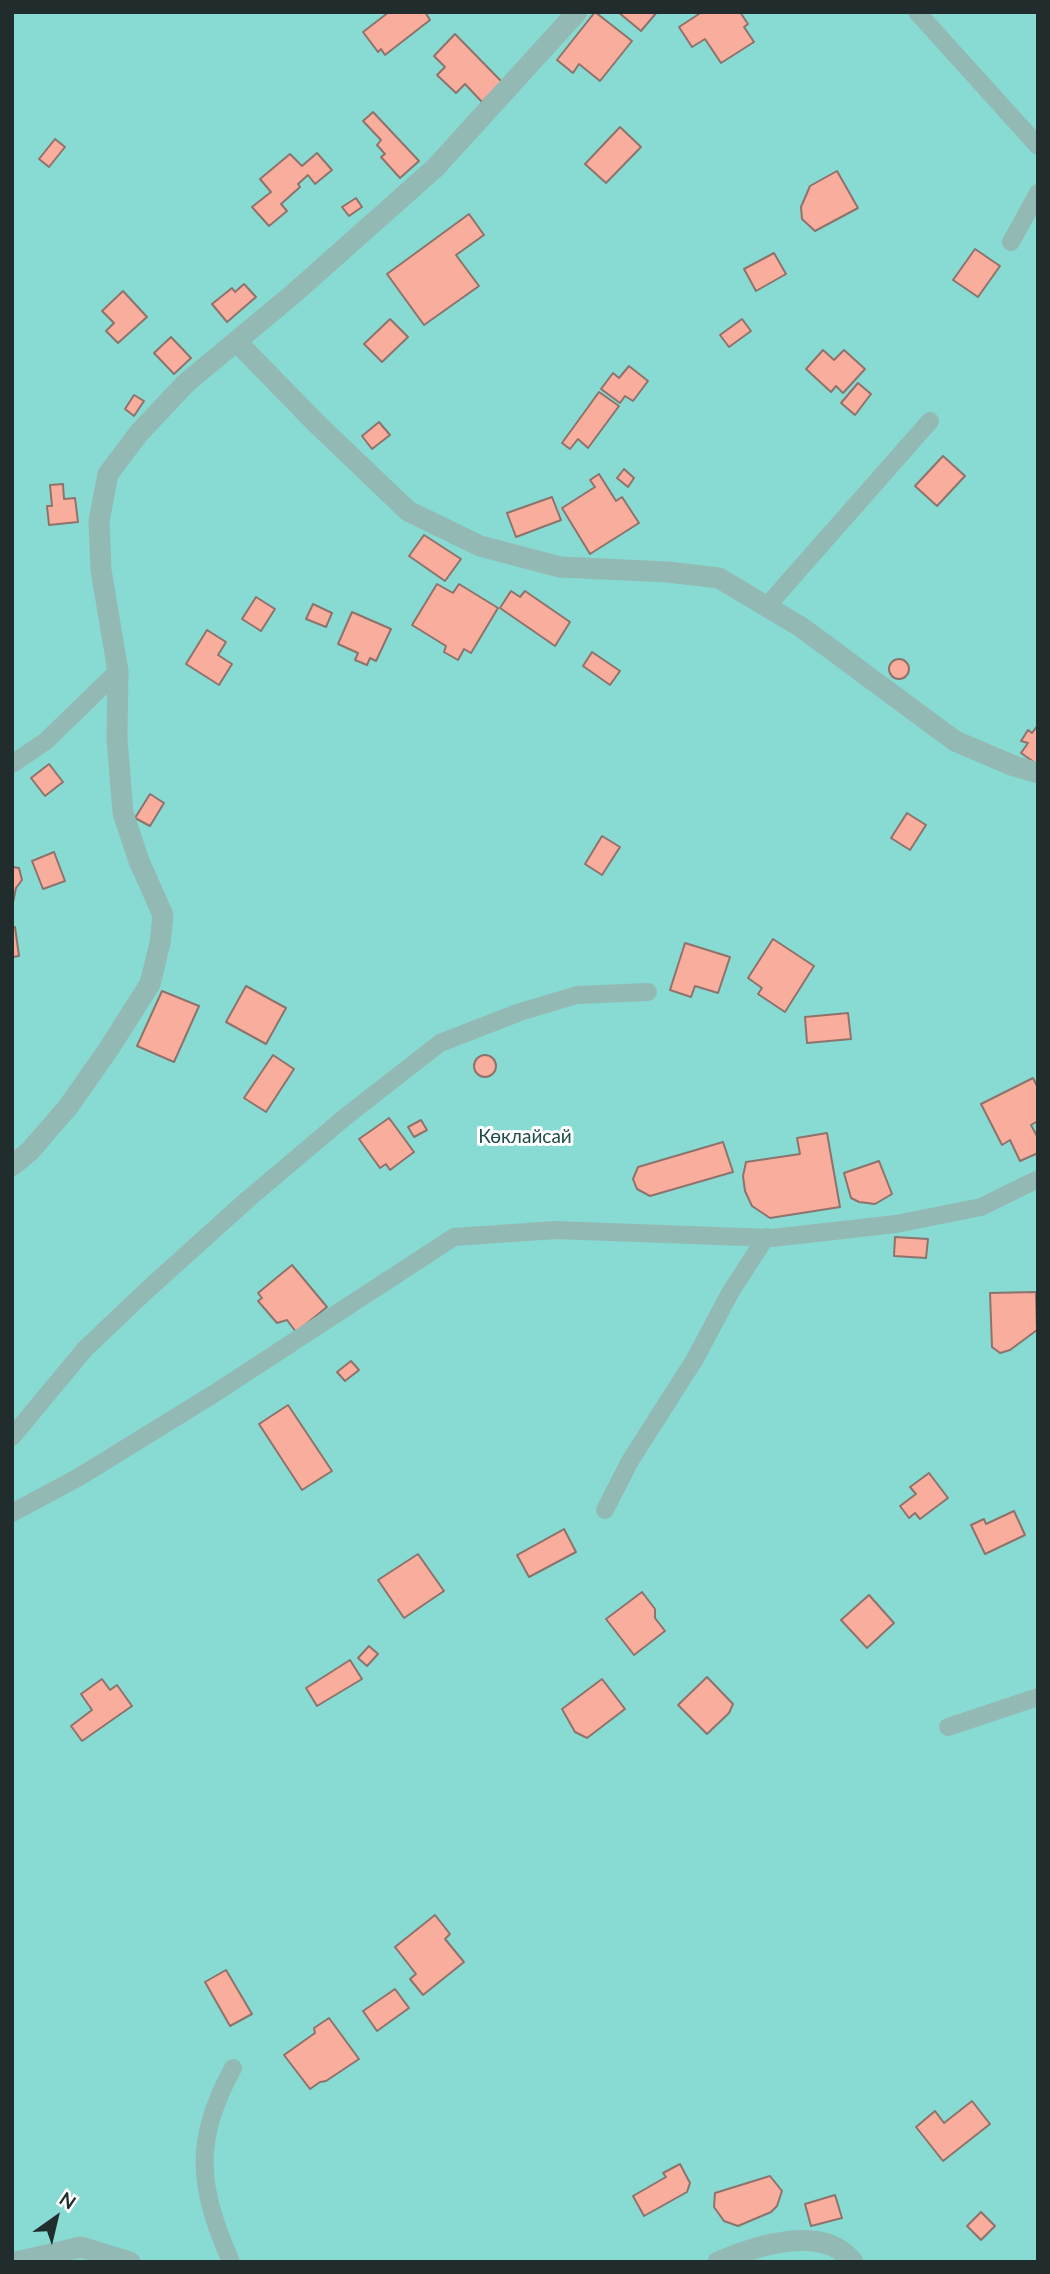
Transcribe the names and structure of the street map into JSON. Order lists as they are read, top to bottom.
{
  "parks": ["Көклайсай"],
  "north": "top right"
}
